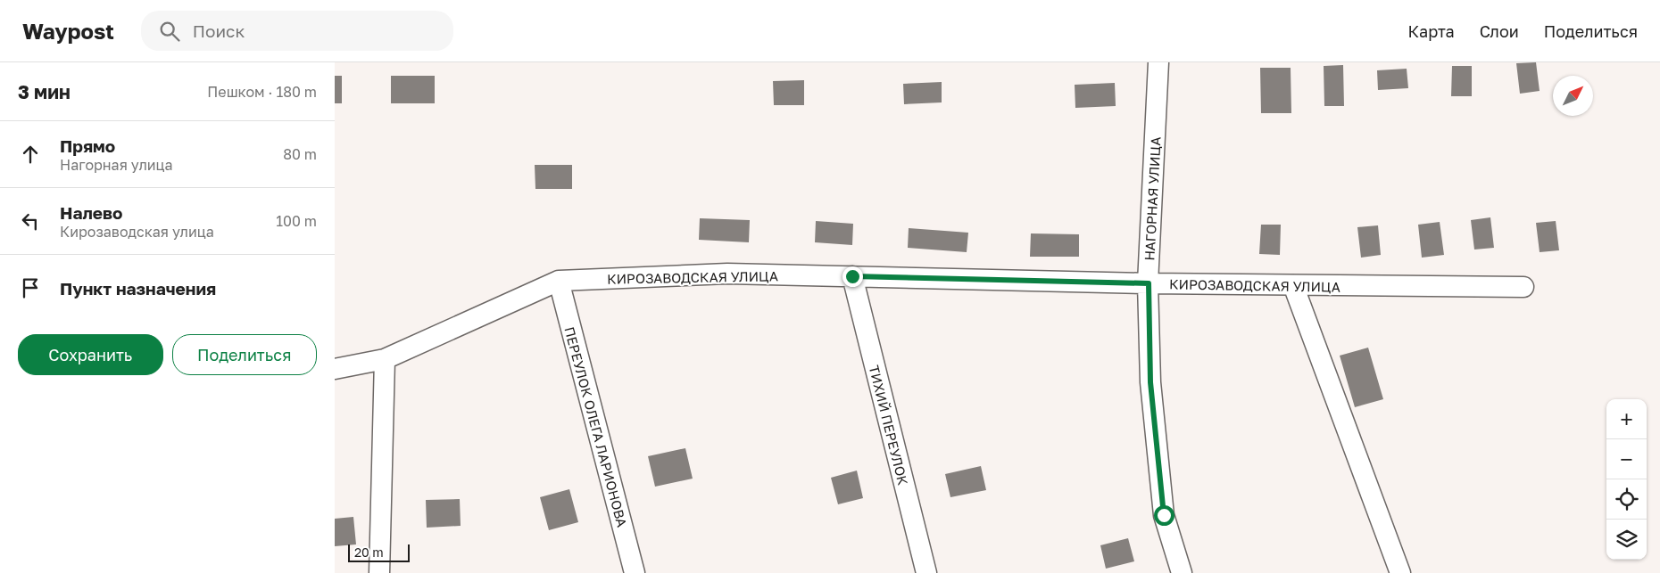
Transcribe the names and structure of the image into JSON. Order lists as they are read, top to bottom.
{
  "streets": {
    "street": [
      "НАГОРНАЯ УЛИЦА",
      "КИРОЗАВОДСКАЯ УЛИЦА",
      "ТИХИЙ ПЕРЕУЛОК",
      "ПЕРЕУЛОК ОЛЕГА ЛАРИОНОВА"
    ]
  },
  "crossings": [
    ["НАГОРНАЯ УЛИЦА", "КИРОЗАВОДСКАЯ УЛИЦА"],
    ["КИРОЗАВОДСКАЯ УЛИЦА", "ТИХИЙ ПЕРЕУЛОК"],
    ["КИРОЗАВОДСКАЯ УЛИЦА", "ПЕРЕУЛОК ОЛЕГА ЛАРИОНОВА"]
  ],
  "scale_bar": "20 m",
  "north": "top right",
  "page": {
    "header": "Waypost",
    "search": "Поиск",
    "nav": ["Карта", "Слои", "Поделиться"],
    "heading": ["3 мин", "Пешком · 180 m"],
    "list": [
      ["Прямо", "Нагорная улица", "80 m"],
      ["Налево", "Кирозаводская улица", "100 m"],
      "Пункт назначения"
    ],
    "buttons": ["Сохранить", "Поделиться"],
    "map_buttons": ["+", "−"],
    "scale": "20 m"
  }
}
